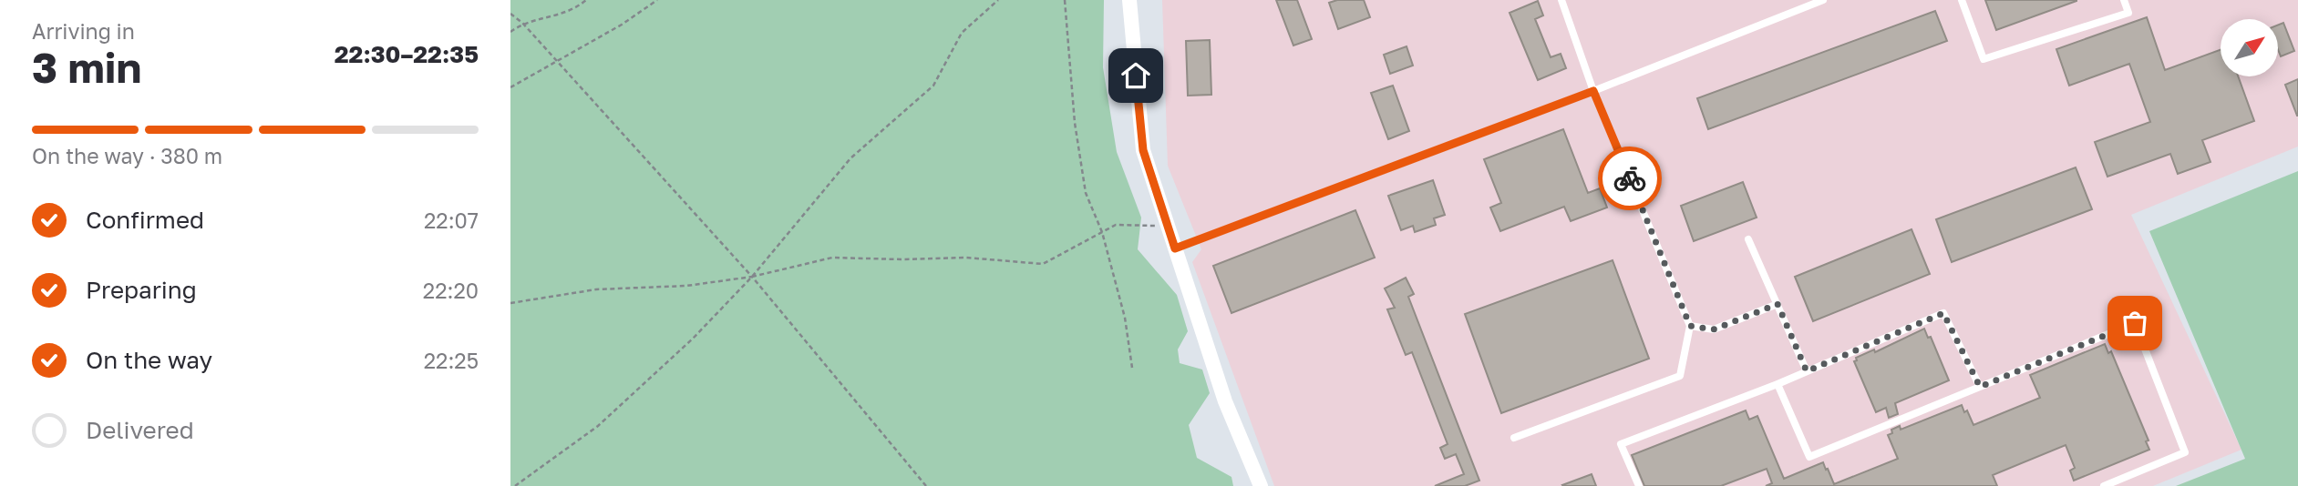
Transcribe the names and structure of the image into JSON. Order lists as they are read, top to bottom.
{
  "north": "top right",
  "page": {
    "heading": ["3 min", "Arriving in", "22:30–22:35"],
    "bar": "On the way · 380 m",
    "list": [
      ["Confirmed", "22:07"],
      ["Preparing", "22:20"],
      ["On the way", "22:25"],
      "Delivered"
    ]
  }
}
